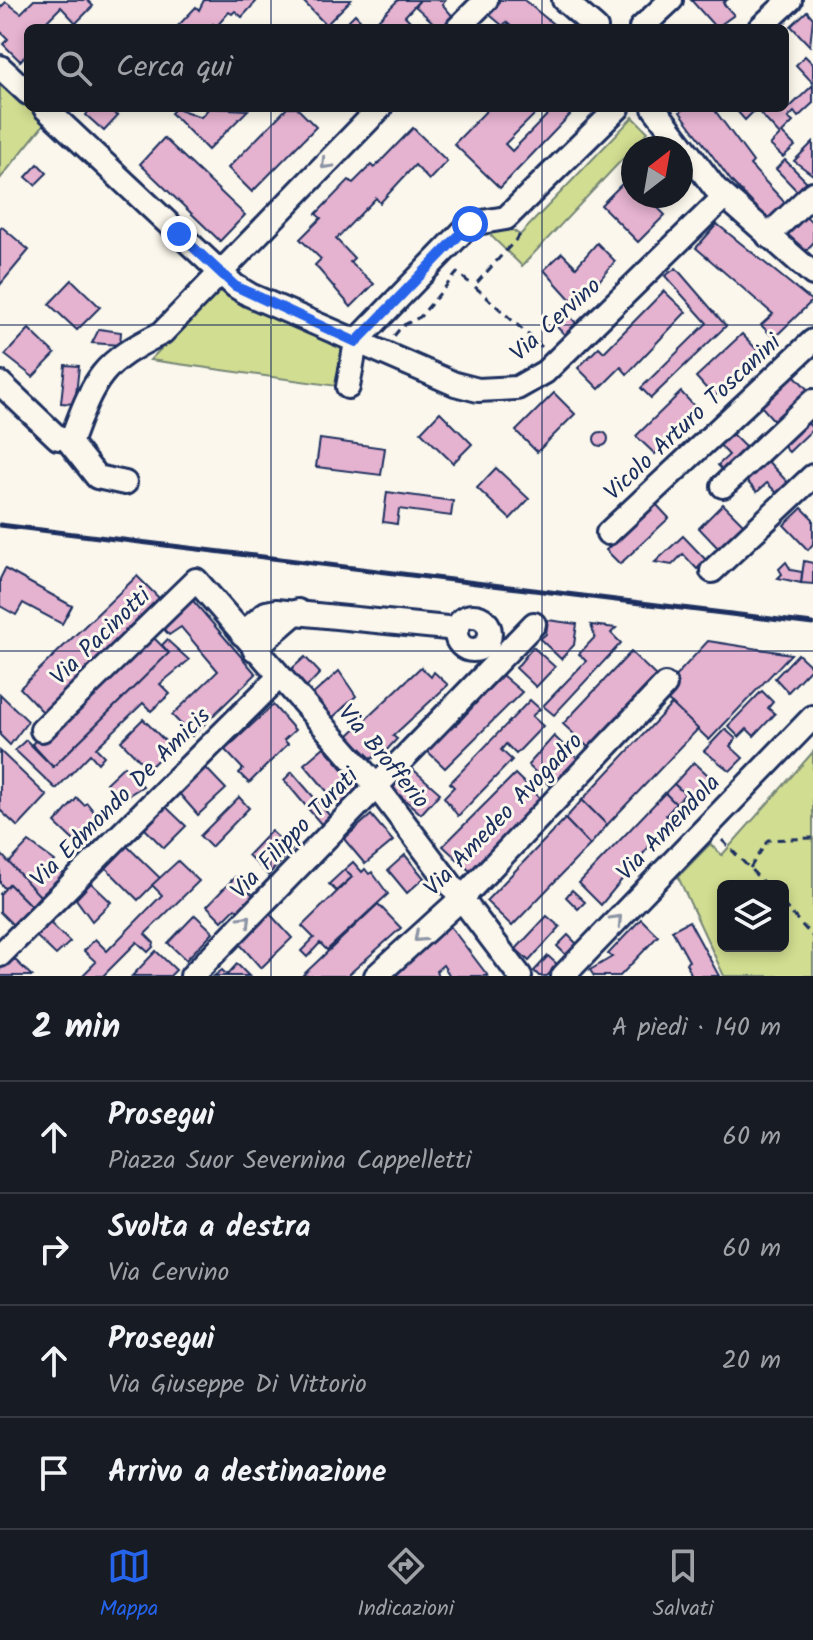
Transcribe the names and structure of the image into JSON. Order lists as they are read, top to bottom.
{
  "streets": {
    "street": [
      "Via Cervino",
      "Vicolo Arturo Toscanini",
      "Via Pacinotti",
      "Via Brofferio",
      "Via Edmondo De Amicis",
      "Via Amedeo Avogadro",
      "Via Amendola",
      "Via Filippo Turati"
    ]
  },
  "crossings": [
    ["Via Pacinotti", "Via Brofferio"],
    ["Via Brofferio", "Via Edmondo De Amicis"],
    ["Via Brofferio", "Via Amedeo Avogadro"],
    ["Via Brofferio", "Via Filippo Turati"]
  ],
  "one_way": ["Via Amendola", "Via Filippo Turati"],
  "north": "top right",
  "page": {
    "search": "Cerca qui",
    "heading": ["2 min", "A piedi · 140 m"],
    "list": [
      ["Prosegui", "Piazza Suor Severnina Cappelletti", "60 m"],
      ["Svolta a destra", "Via Cervino", "60 m"],
      ["Prosegui", "Via Giuseppe Di Vittorio", "20 m"],
      "Arrivo a destinazione"
    ],
    "nav": ["Mappa", "Indicazioni", "Salvati"]
  }
}
